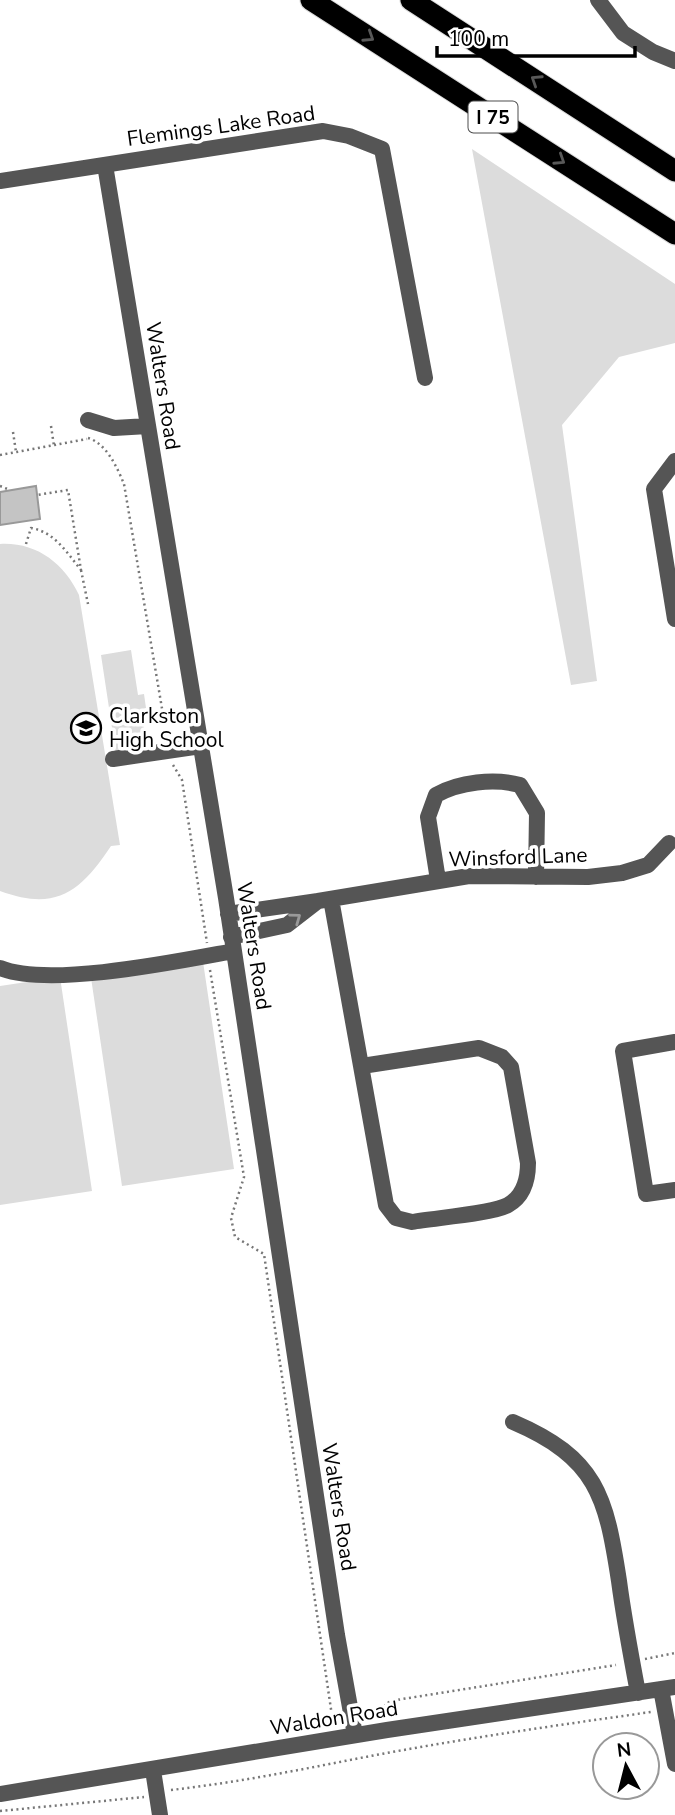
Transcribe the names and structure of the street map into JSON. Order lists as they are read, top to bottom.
{
  "streets": {
    "highway": ["I 75"],
    "street": [
      "Flemings Lake Road",
      "Walters Road",
      "Winsford Lane",
      "Waldon Road"
    ]
  },
  "crossings": [
    ["Flemings Lake Road", "Walters Road"],
    ["Walters Road", "Winsford Lane"],
    ["Walters Road", "Waldon Road"]
  ],
  "places": {
    "school or university": ["Clarkston High School"]
  },
  "scale_bar": "100 m",
  "north": "top"
}
